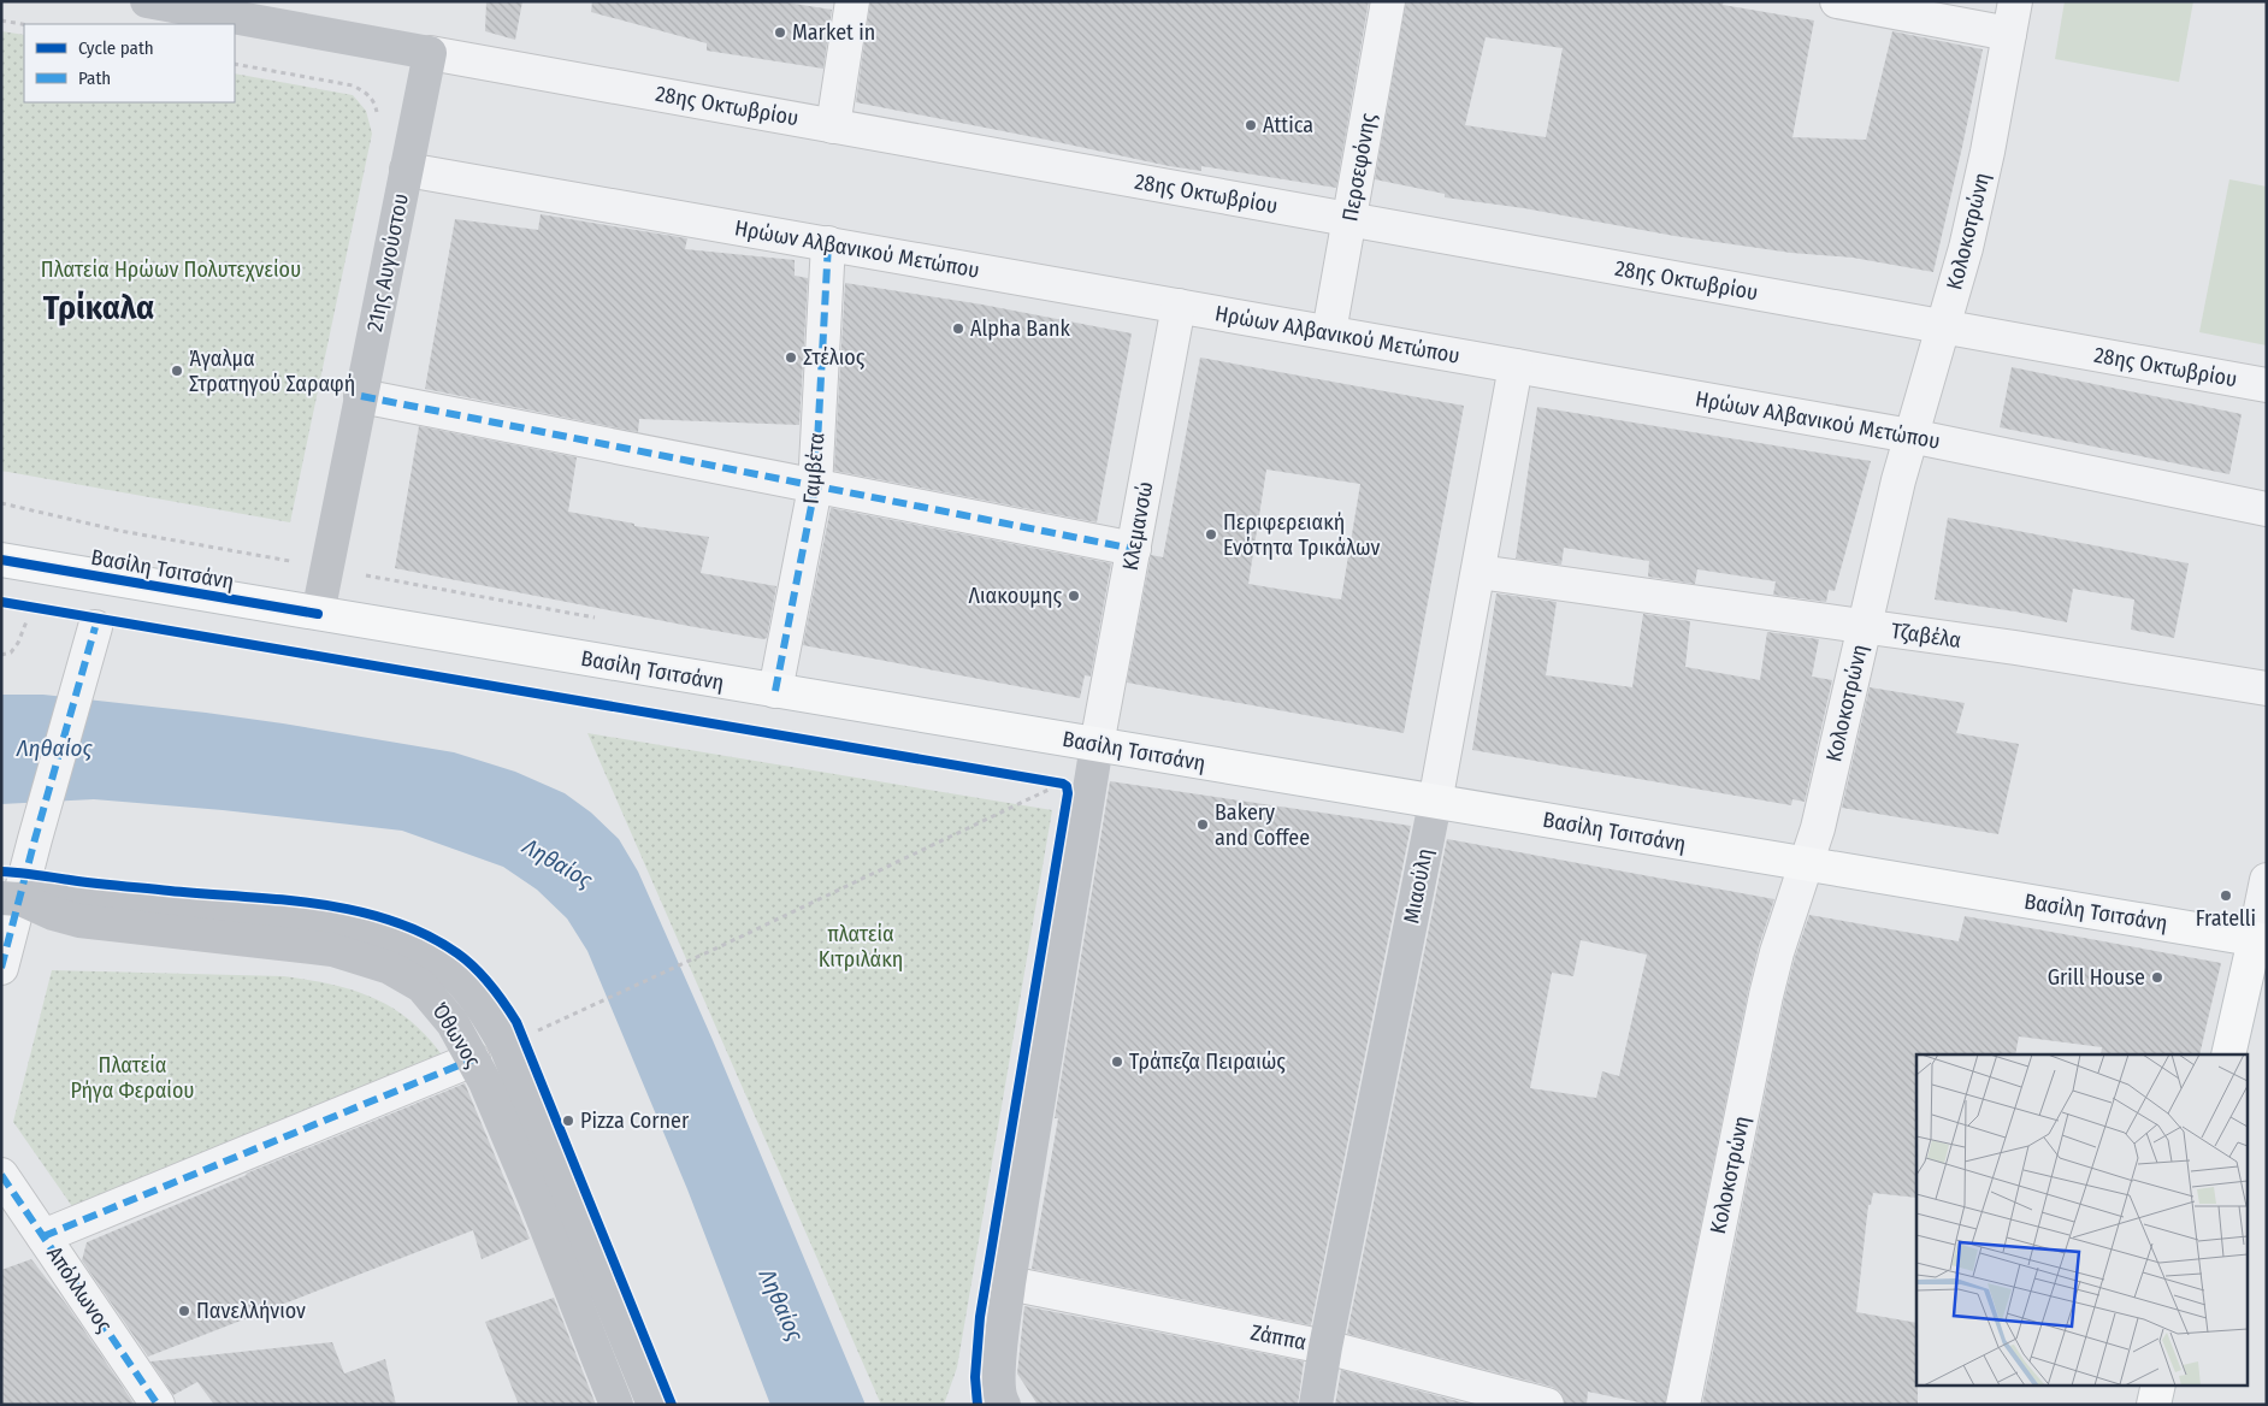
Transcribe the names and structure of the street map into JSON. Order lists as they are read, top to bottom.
{
  "streets": {
    "main road": ["Βασίλη Τσιτσάνη"],
    "street": [
      "28ης Οκτωβρίου",
      "Περσεφόνης",
      "Κολοκοτρώνη",
      "Ηρώων Αλβανικού Μετώπου",
      "21ης Αυγούστου",
      "Γαμβέτα",
      "Κλεμανσώ",
      "Τζαβέλα",
      "Μιαούλη",
      "Όθωνος",
      "Απόλλωνος",
      "Ζάππα"
    ]
  },
  "crossings": [
    ["28ης Οκτωβρίου", "Περσεφόνης"],
    ["28ης Οκτωβρίου", "Κολοκοτρώνη"],
    ["28ης Οκτωβρίου", "21ης Αυγούστου"],
    ["Περσεφόνης", "Ηρώων Αλβανικού Μετώπου"],
    ["Κολοκοτρώνη", "Ηρώων Αλβανικού Μετώπου"],
    ["Κολοκοτρώνη", "Βασίλη Τσιτσάνη"],
    ["Κολοκοτρώνη", "Τζαβέλα"],
    ["Ηρώων Αλβανικού Μετώπου", "21ης Αυγούστου"],
    ["Ηρώων Αλβανικού Μετώπου", "Γαμβέτα"],
    ["Ηρώων Αλβανικού Μετώπου", "Κλεμανσώ"],
    ["Ηρώων Αλβανικού Μετώπου", "Μιαούλη"],
    ["21ης Αυγούστου", "Βασίλη Τσιτσάνη"],
    ["Γαμβέτα", "Βασίλη Τσιτσάνη"],
    ["Κλεμανσώ", "Βασίλη Τσιτσάνη"],
    ["Βασίλη Τσιτσάνη", "Μιαούλη"],
    ["Τζαβέλα", "Μιαούλη"],
    ["Μιαούλη", "Ζάππα"]
  ],
  "districts": ["Τρίκαλα"],
  "water": ["Ληθαίος"],
  "parks": ["Πλατεία Ηρώων Πολυτεχνείου", "πλατεία Κιτριλάκη", "Πλατεία Ρήγα Φεραίου"],
  "places": [
    "Market in",
    "Attica",
    "Alpha Bank",
    "Στέλιος",
    "Άγαλμα Στρατηγού Σαραφή",
    "Περιφερειακή Ενότητα Τρικάλων",
    "Λιακουμης",
    "Bakery and Coffee",
    "Fratelli",
    "Grill House",
    "Τράπεζα Πειραιώς",
    "Pizza Corner",
    "Πανελλήνιον"
  ],
  "legend": ["Cycle path", "Path"]
}
